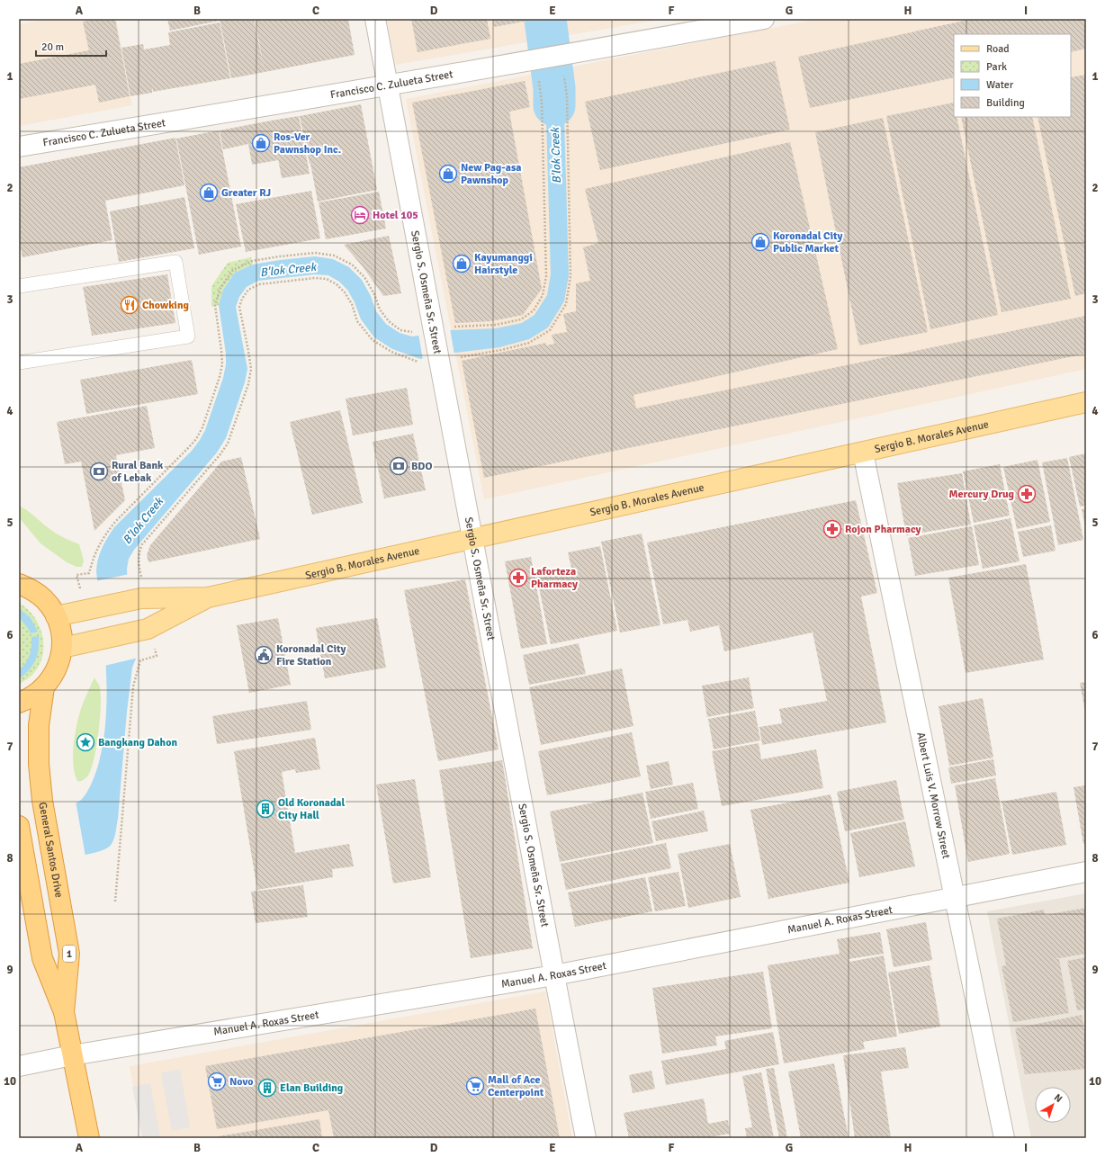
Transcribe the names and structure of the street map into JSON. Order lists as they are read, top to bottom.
{
  "streets": {
    "highway": ["General Santos Drive", "1"],
    "main road": ["Sergio B. Morales Avenue"],
    "street": [
      "Francisco C. Zulueta Street",
      "Sergio S. Osmeña Sr. Street",
      "Albert Luis V. Morrow Street",
      "Manuel A. Roxas Street"
    ]
  },
  "crossings": [
    ["Francisco C. Zulueta Street", "Sergio S. Osmeña Sr. Street"],
    ["Sergio S. Osmeña Sr. Street", "Sergio B. Morales Avenue"],
    ["Sergio S. Osmeña Sr. Street", "Manuel A. Roxas Street"],
    ["Sergio B. Morales Avenue", "Albert Luis V. Morrow Street"],
    ["Sergio B. Morales Avenue", "1"],
    ["Albert Luis V. Morrow Street", "Manuel A. Roxas Street"],
    ["General Santos Drive", "Manuel A. Roxas Street"],
    ["General Santos Drive", "1"]
  ],
  "water": ["B'lok Creek"],
  "places": {
    "shop": [
      "Ros-Ver Pawnshop Inc.",
      "New Pag-asa Pawnshop",
      "Greater RJ",
      "Koronadal City Public Market",
      "Kayumanggi Hairstyle"
    ],
    "hotel": ["Hotel 105"],
    "restaurant": ["Chowking"],
    "bank": ["BDO", "Rural Bank of Lebak"],
    "pharmacy": ["Mercury Drug", "Rojon Pharmacy", "Laforteza Pharmacy"],
    "public building": ["Koronadal City Fire Station"],
    "place": ["Bangkang Dahon"],
    "building": ["Old Koronadal City Hall", "Elan Building"],
    "supermarket": ["Novo", "Mall of Ace Centerpoint"]
  },
  "legend": [
    "Road",
    "Park",
    "Water",
    "Building"
  ],
  "scale_bar": "20 m",
  "north": "top right",
  "grid": {
    "columns": [
      "A",
      "B",
      "C",
      "D",
      "E",
      "F",
      "G",
      "H",
      "I"
    ],
    "rows": [
      "1",
      "2",
      "3",
      "4",
      "5",
      "6",
      "7",
      "8",
      "9",
      "10"
    ]
  }
}
